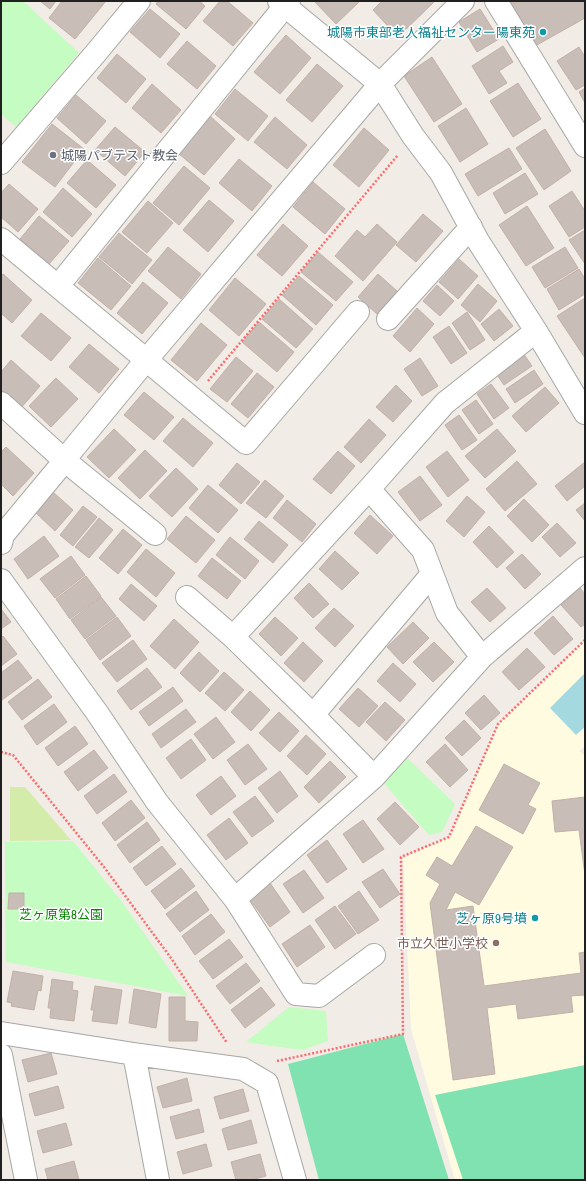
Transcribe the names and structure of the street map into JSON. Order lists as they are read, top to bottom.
{
  "parks": ["芝ヶ原第8公園"],
  "places": [
    "城陽市東部老人福祉センター陽東苑",
    "城陽パブテスト教会",
    "芝ヶ原9号墳",
    "市立久世小学校"
  ]
}
